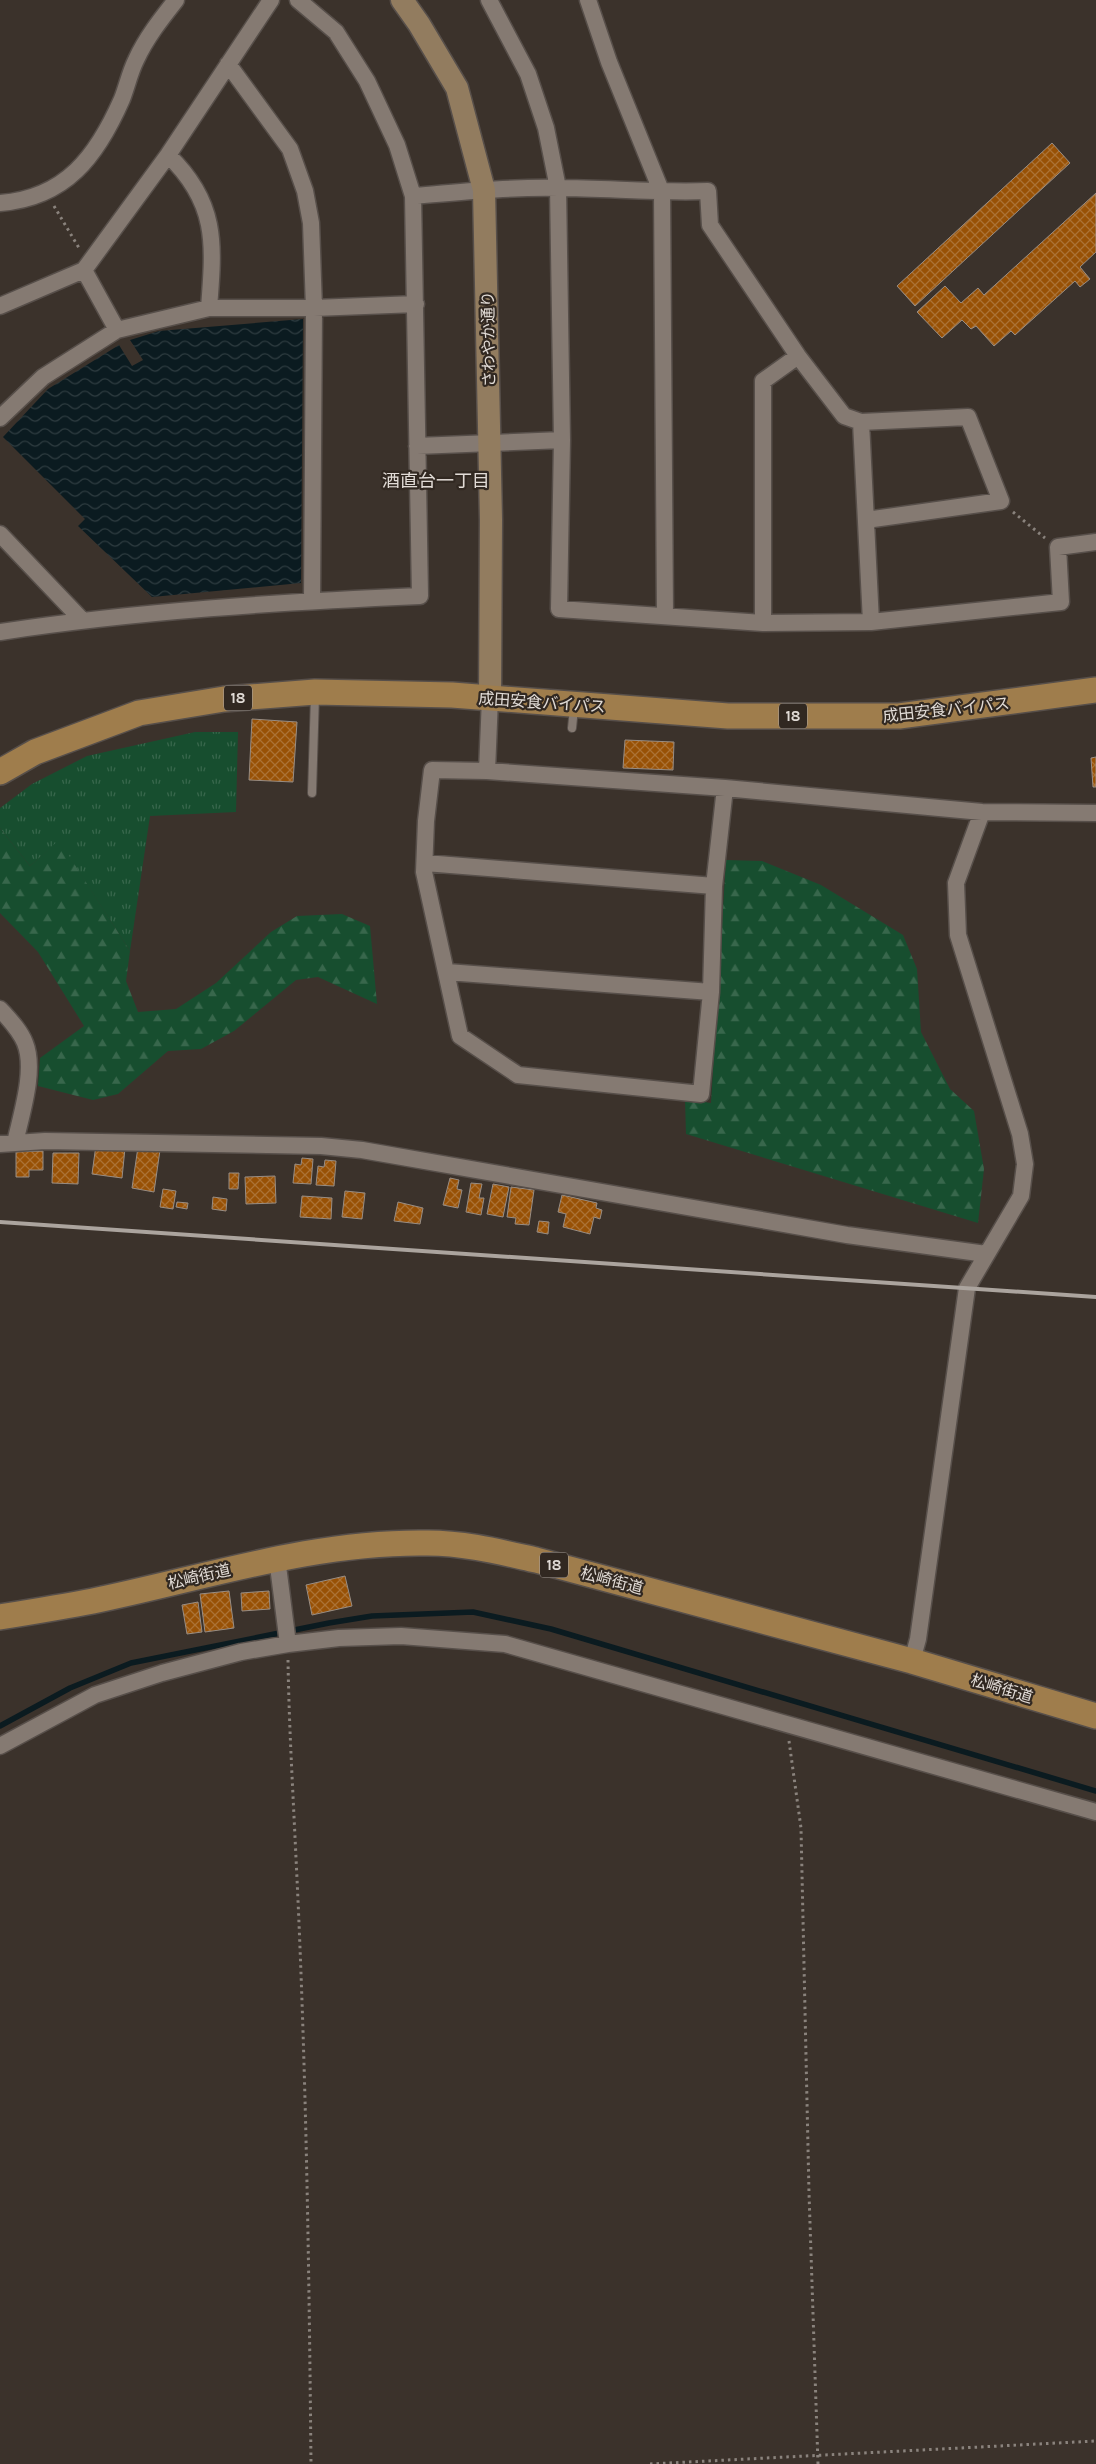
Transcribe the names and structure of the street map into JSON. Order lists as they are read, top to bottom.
{
  "streets": {
    "main road": ["18", "成田安食バイパス", "松崎街道"],
    "street": ["さわやか通り"]
  },
  "crossings": [
    ["さわやか通り", "成田安食バイパス"]
  ],
  "districts": ["酒直台一丁目"]
}
